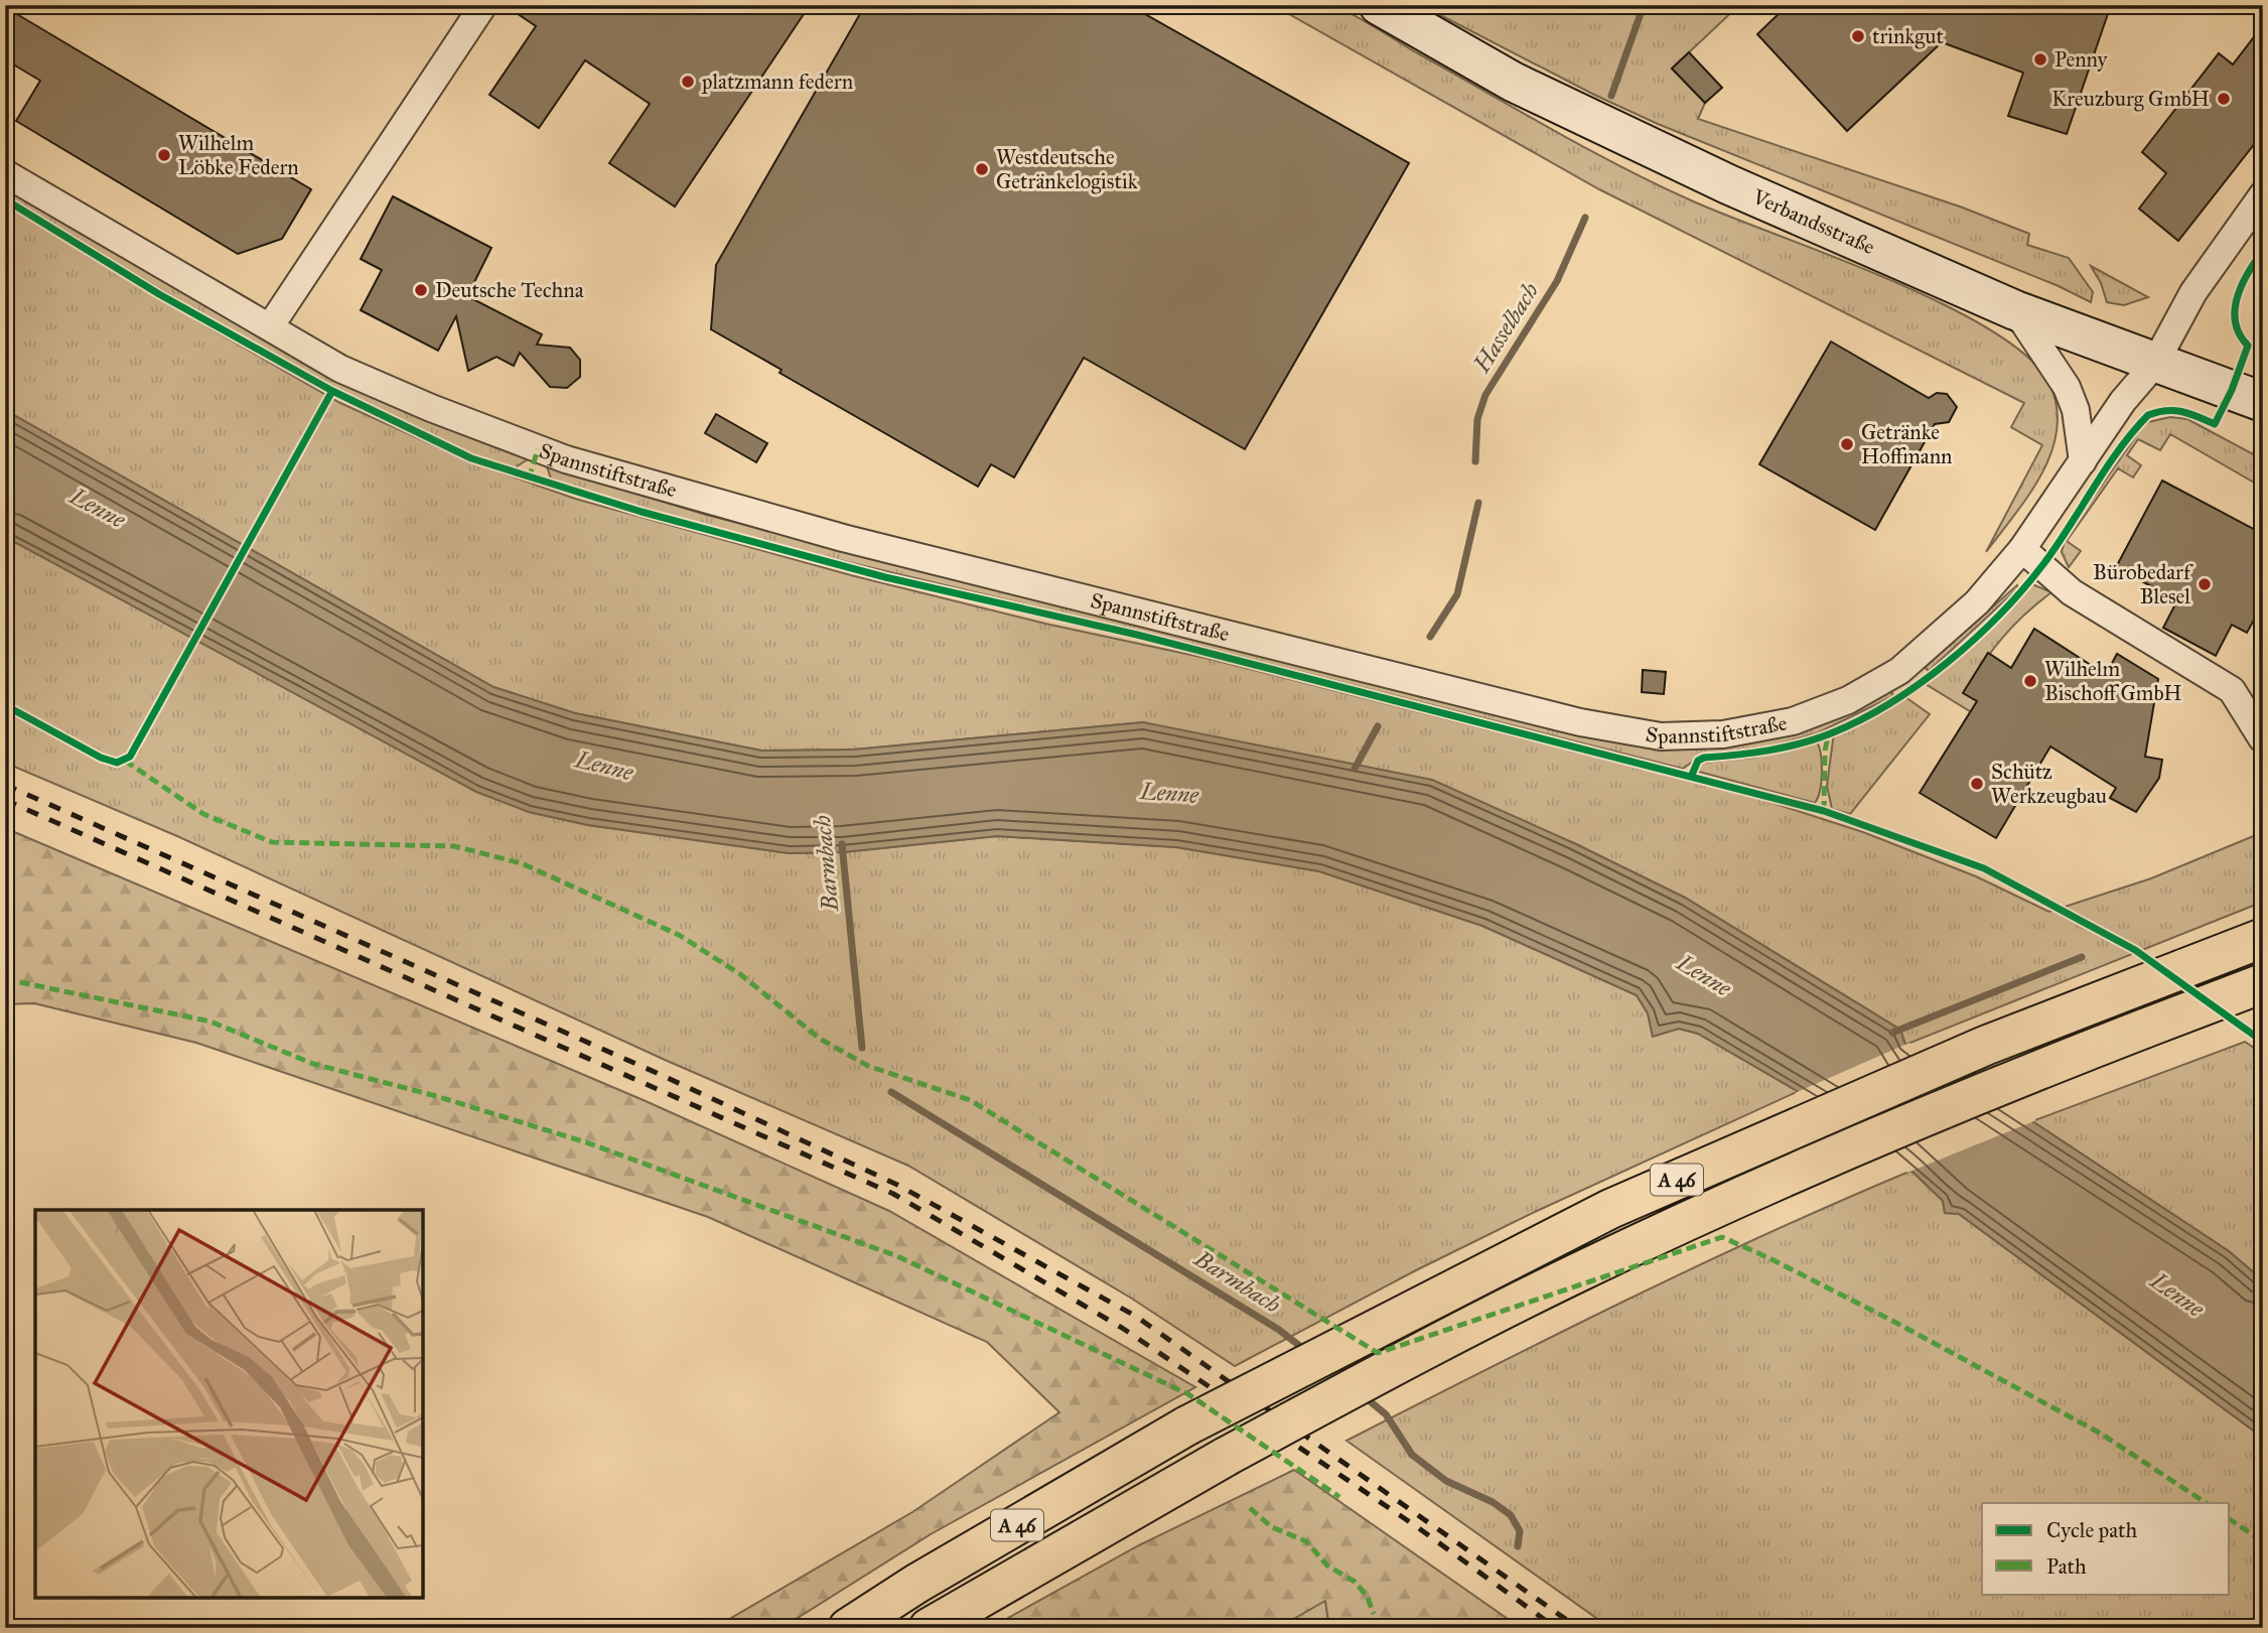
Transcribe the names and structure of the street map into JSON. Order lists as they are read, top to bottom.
{
  "streets": {
    "highway": ["A 46"],
    "main road": ["Verbandsstraße"],
    "street": ["Spannstiftstraße"]
  },
  "crossings": [
    ["Verbandsstraße", "Spannstiftstraße"]
  ],
  "water": ["Hasselbach", "Lenne", "Barmbach"],
  "places": [
    "trinkgut",
    "Penny",
    "platzmann federn",
    "Kreuzburg GmbH",
    "Wilhelm Löbke Federn",
    "Westdeutsche Getränkelogistik",
    "Deutsche Techna",
    "Getränke Hoffmann",
    "Bürobedarf Blesel",
    "Wilhelm Bischoff GmbH",
    "Schütz Werkzeugbau"
  ],
  "legend": ["Cycle path", "Path"]
}
